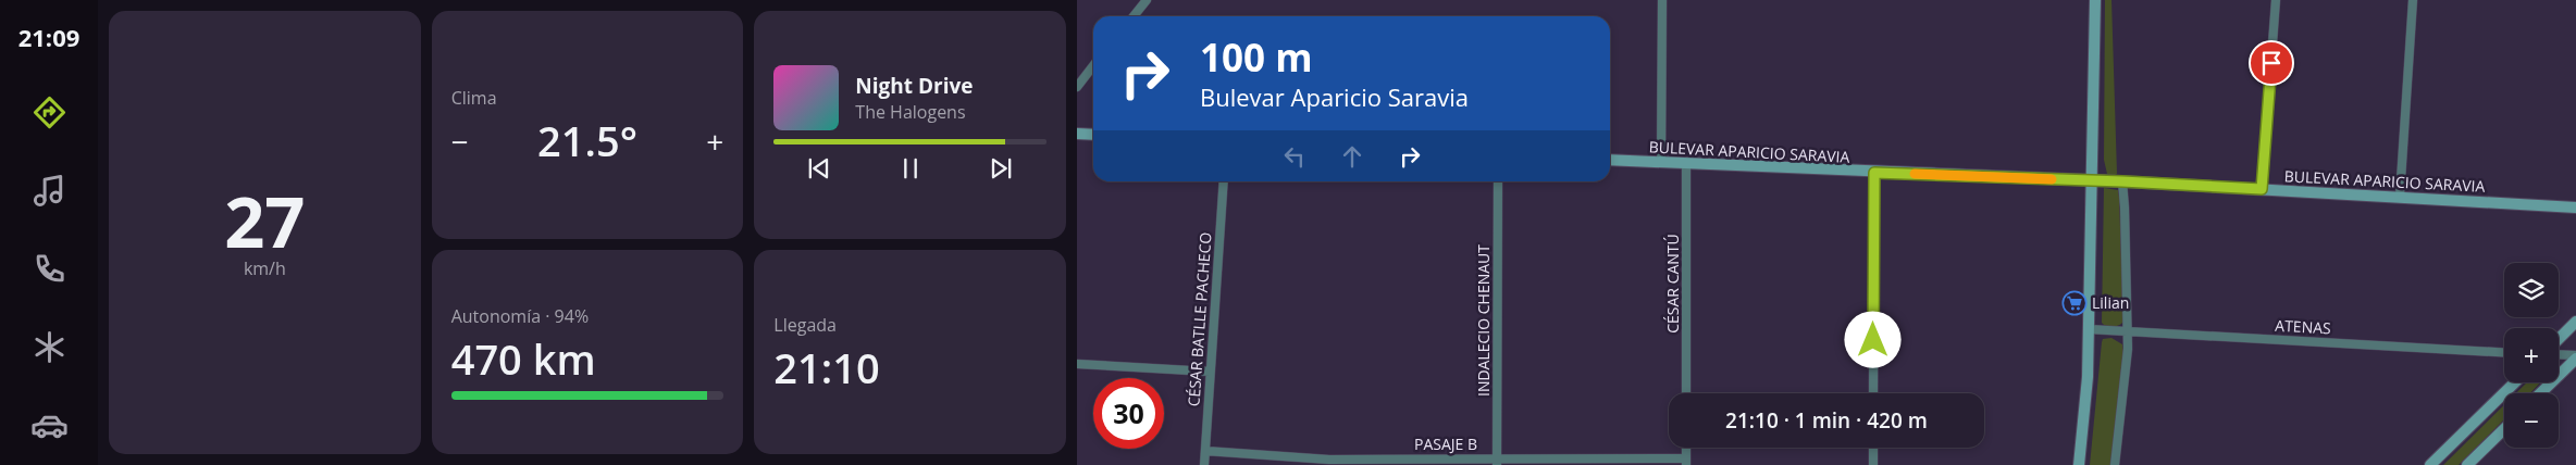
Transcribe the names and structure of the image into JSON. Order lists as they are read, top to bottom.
{
  "streets": {
    "street": [
      "BULEVAR APARICIO SARAVIA",
      "CÉSAR CANTÚ",
      "CÉSAR BATLLE PACHECO",
      "INDALECIO CHENAUT",
      "ATENAS",
      "PASAJE B"
    ]
  },
  "crossings": [
    ["BULEVAR APARICIO SARAVIA", "CÉSAR CANTÚ"],
    ["CÉSAR BATLLE PACHECO", "PASAJE B"],
    ["INDALECIO CHENAUT", "PASAJE B"]
  ],
  "places": {
    "supermarket": ["Lilian"]
  },
  "page": {
    "tabs": "21:09",
    "tile": [
      ["27", "km/h"],
      "Clima",
      ["Autonomía · 94%", "470 km"],
      ["Llegada", "21:10"]
    ],
    "turn": ["100 m", "Bulevar Aparicio Saravia"],
    "song": ["Night Drive", "The Halogens"],
    "heat": ["−", "21.5°", "+"],
    "map_buttons": ["+", "−"],
    "limit": "30",
    "trip": "21:10 · 1 min · 420 m"
  }
}
